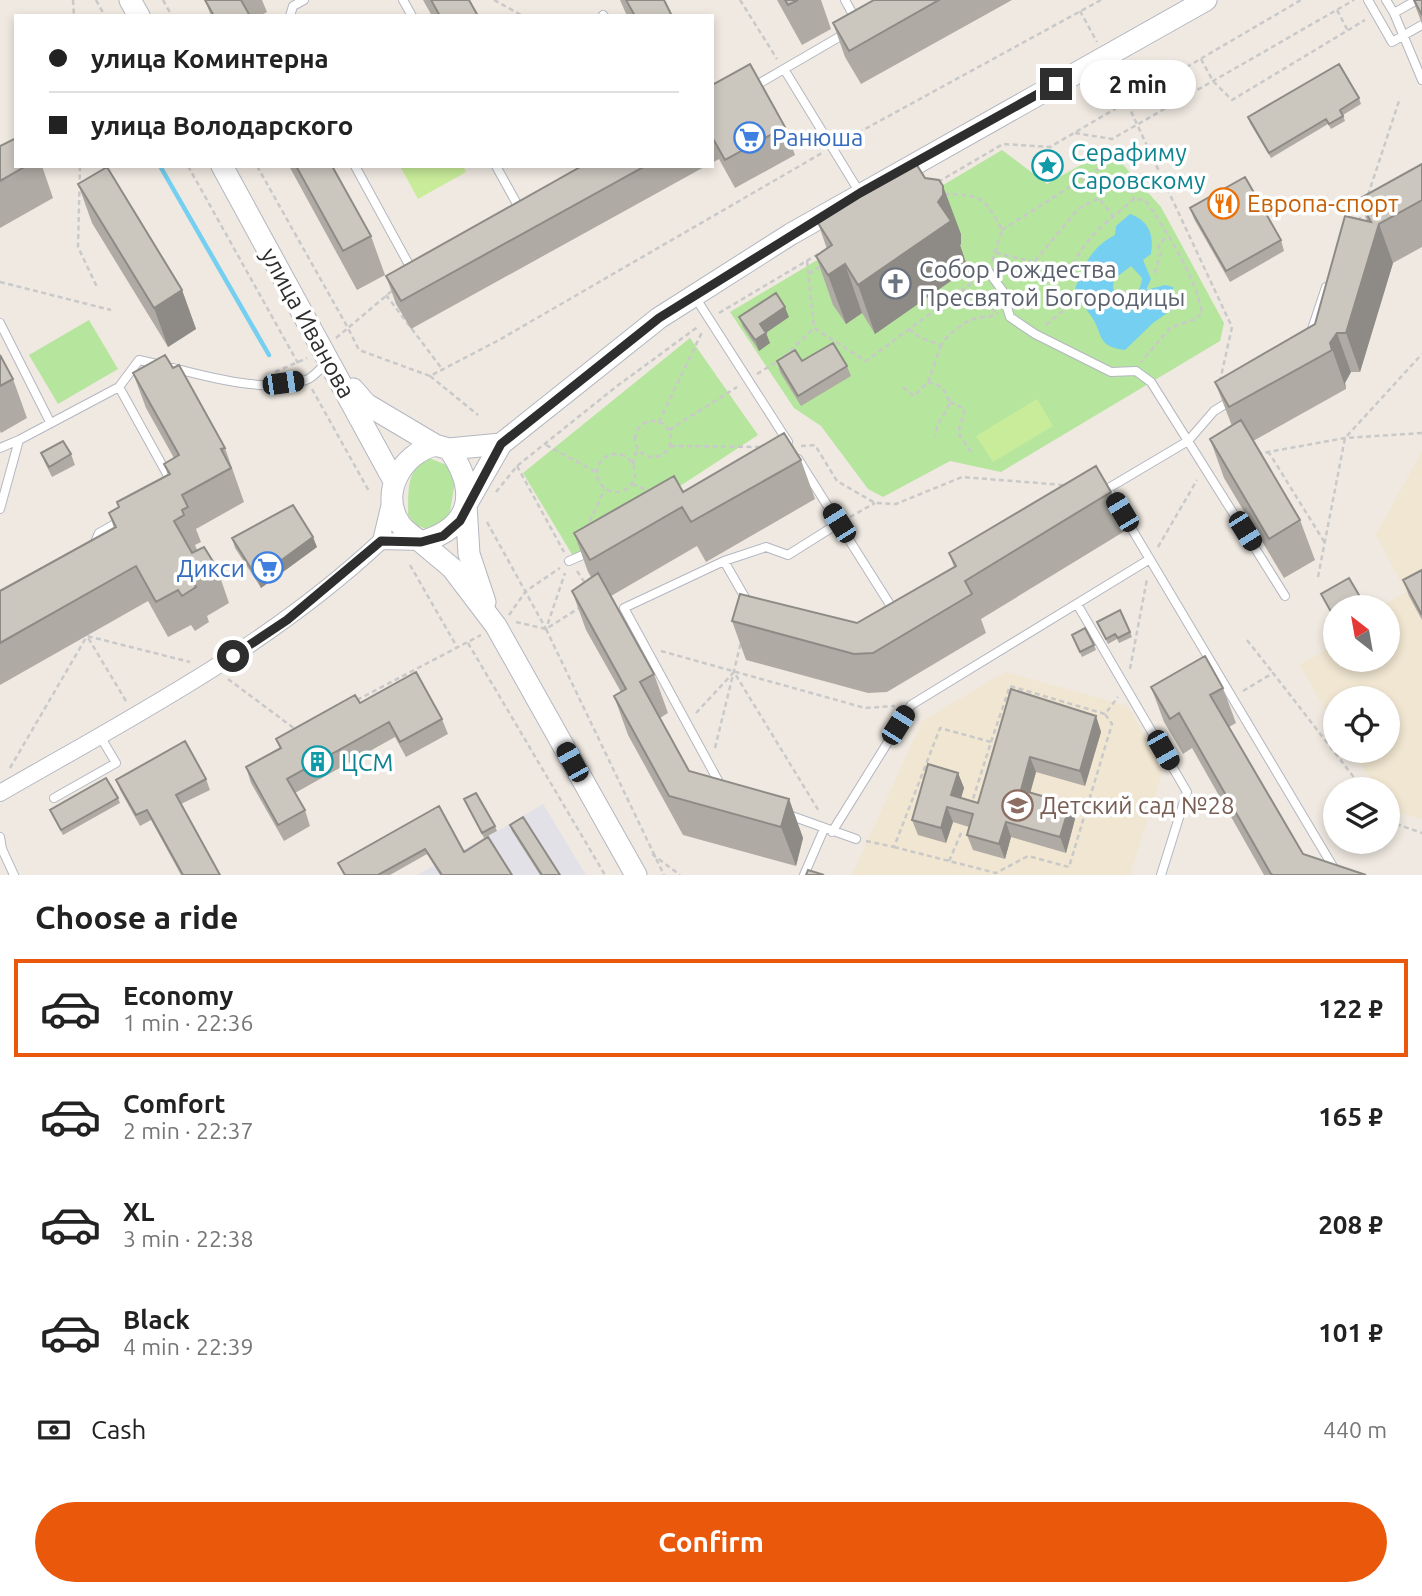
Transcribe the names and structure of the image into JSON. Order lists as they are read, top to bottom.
{
  "streets": {
    "street": ["улица Иванова"]
  },
  "places": {
    "supermarket": ["Ранюша", "Дикси"],
    "place": ["Серафиму Саровскому"],
    "restaurant": ["Европа-спорт"],
    "church": ["Собор Рождества Пресвятой Богородицы"],
    "building": ["ЦСМ"],
    "school or university": ["Детский сад №28"]
  },
  "north": "top left",
  "page": {
    "banner": ["улица Коминтерна", "улица Володарского"],
    "bubble": "2 min",
    "heading": "Choose a ride",
    "list": [
      {
        "name": "Economy",
        "note": "1 min · 22:36",
        "value": "122 ₽"
      },
      {
        "name": "Comfort",
        "note": "2 min · 22:37",
        "value": "165 ₽"
      },
      {
        "name": "XL",
        "note": "3 min · 22:38",
        "value": "208 ₽"
      },
      {
        "name": "Black",
        "note": "4 min · 22:39",
        "value": "101 ₽"
      }
    ],
    "pay": ["Cash", "440 m"],
    "buttons": "Confirm"
  }
}
